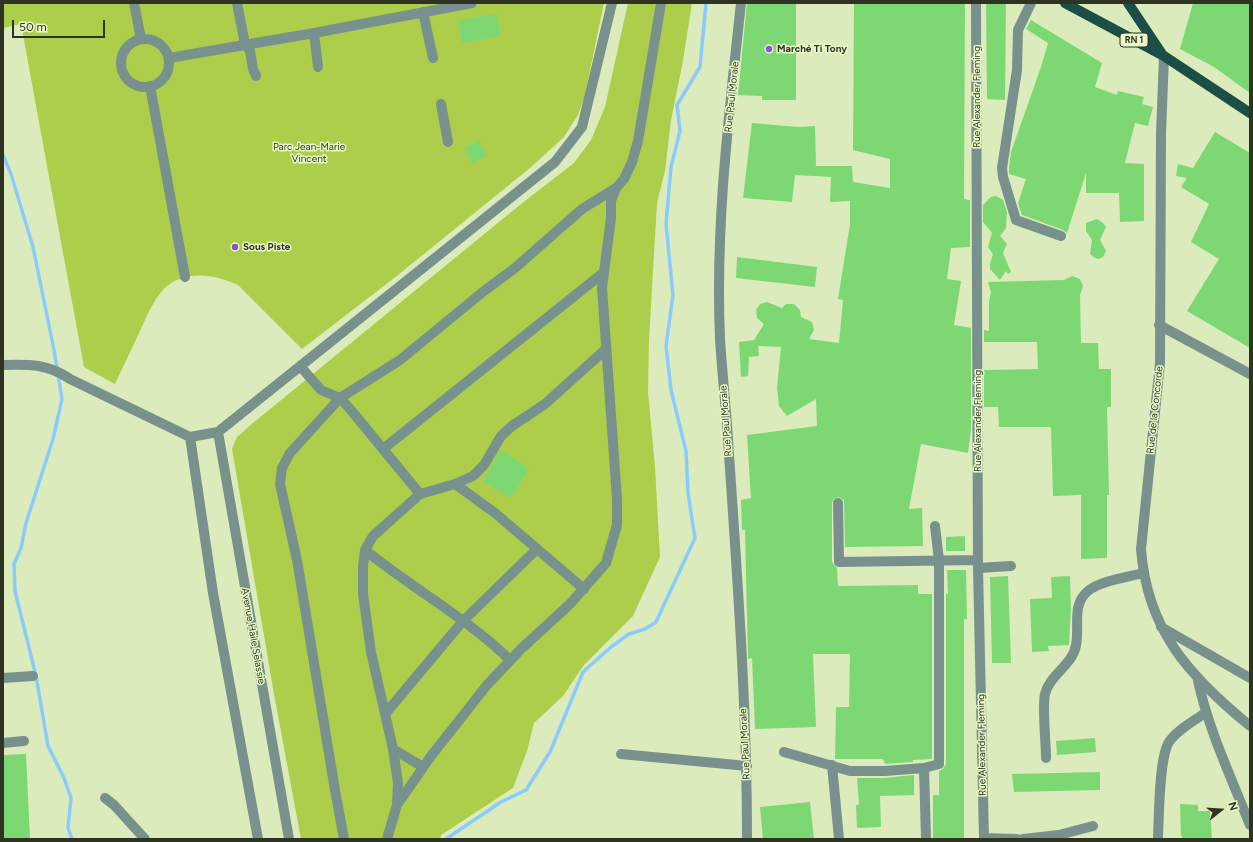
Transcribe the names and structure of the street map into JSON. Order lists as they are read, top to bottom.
{
  "streets": {
    "main road": ["RN 1"],
    "street": [
      "Rue Paul Morale",
      "Rue Alexander Fleming",
      "Rue de la Concorde",
      "Avenue Haile Selassie"
    ]
  },
  "crossings": [
    ["RN 1", "Rue de la Concorde"]
  ],
  "parks": ["Parc Jean-Marie Vincent"],
  "places": ["Marché Ti Tony", "Sous Piste"],
  "scale_bar": "50 m",
  "north": "right"
}
